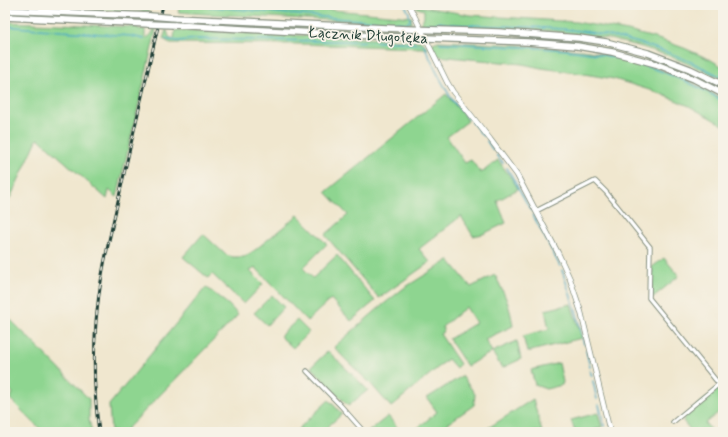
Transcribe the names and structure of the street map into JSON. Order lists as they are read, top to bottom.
{
  "streets": {
    "main road": ["Łącznik Długołęka"]
  }
}
